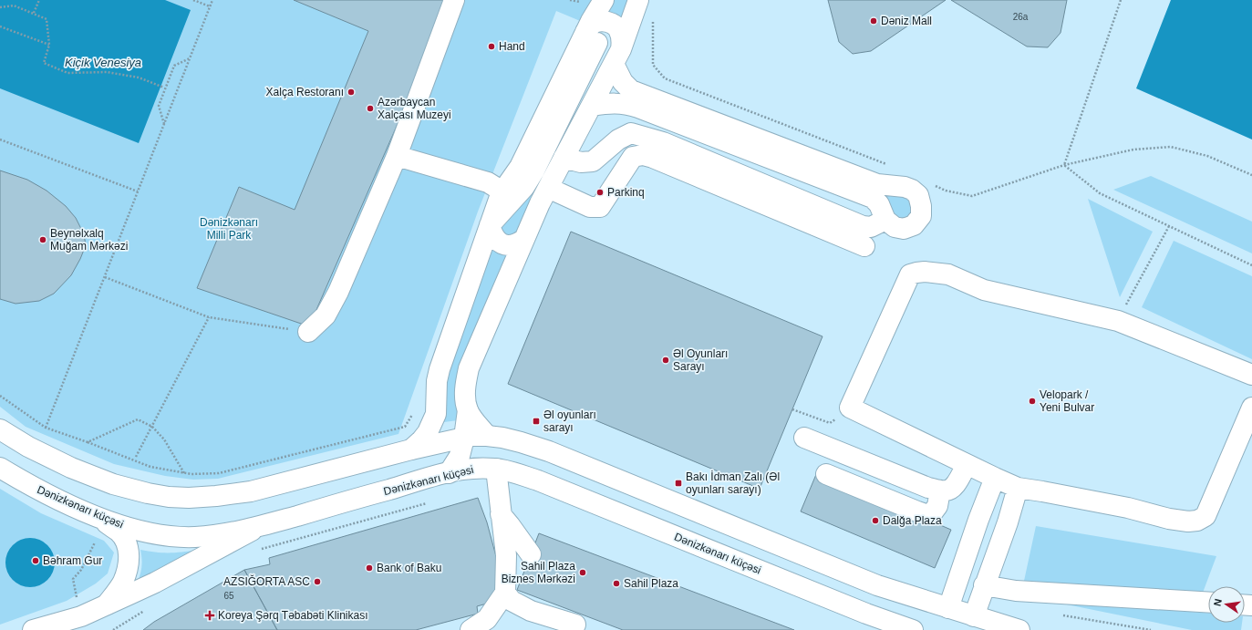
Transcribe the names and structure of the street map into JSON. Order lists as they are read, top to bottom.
{
  "streets": {
    "main road": ["Dənizkənarı küçəsi"]
  },
  "water": ["Kiçik Venesiya"],
  "parks": ["Dənizkənarı Milli Park"],
  "places": {
    "other": [
      "Dəniz Mall",
      "Hand",
      "Xalça Restoranı",
      "Azərbaycan Xalçası Muzeyi",
      "Parkinq",
      "Beynəlxalq Muğam Mərkəzi",
      "Əl Oyunları Sarayı",
      "Velopark / Yeni Bulvar",
      "Dalğa Plaza",
      "Bəhram Gur",
      "Bank of Baku",
      "Sahil Plaza Biznes Mərkəzi",
      "AZSIĞORTA ASC",
      "Sahil Plaza"
    ],
    "transit": ["Əl oyunları sarayı", "Bakı İdman Zalı (Əl oyunları sarayı)"],
    "health": ["Koreya Şərq Təbabəti Klinikası"]
  },
  "house_numbers": ["26a", "65"],
  "north": "left"
}
